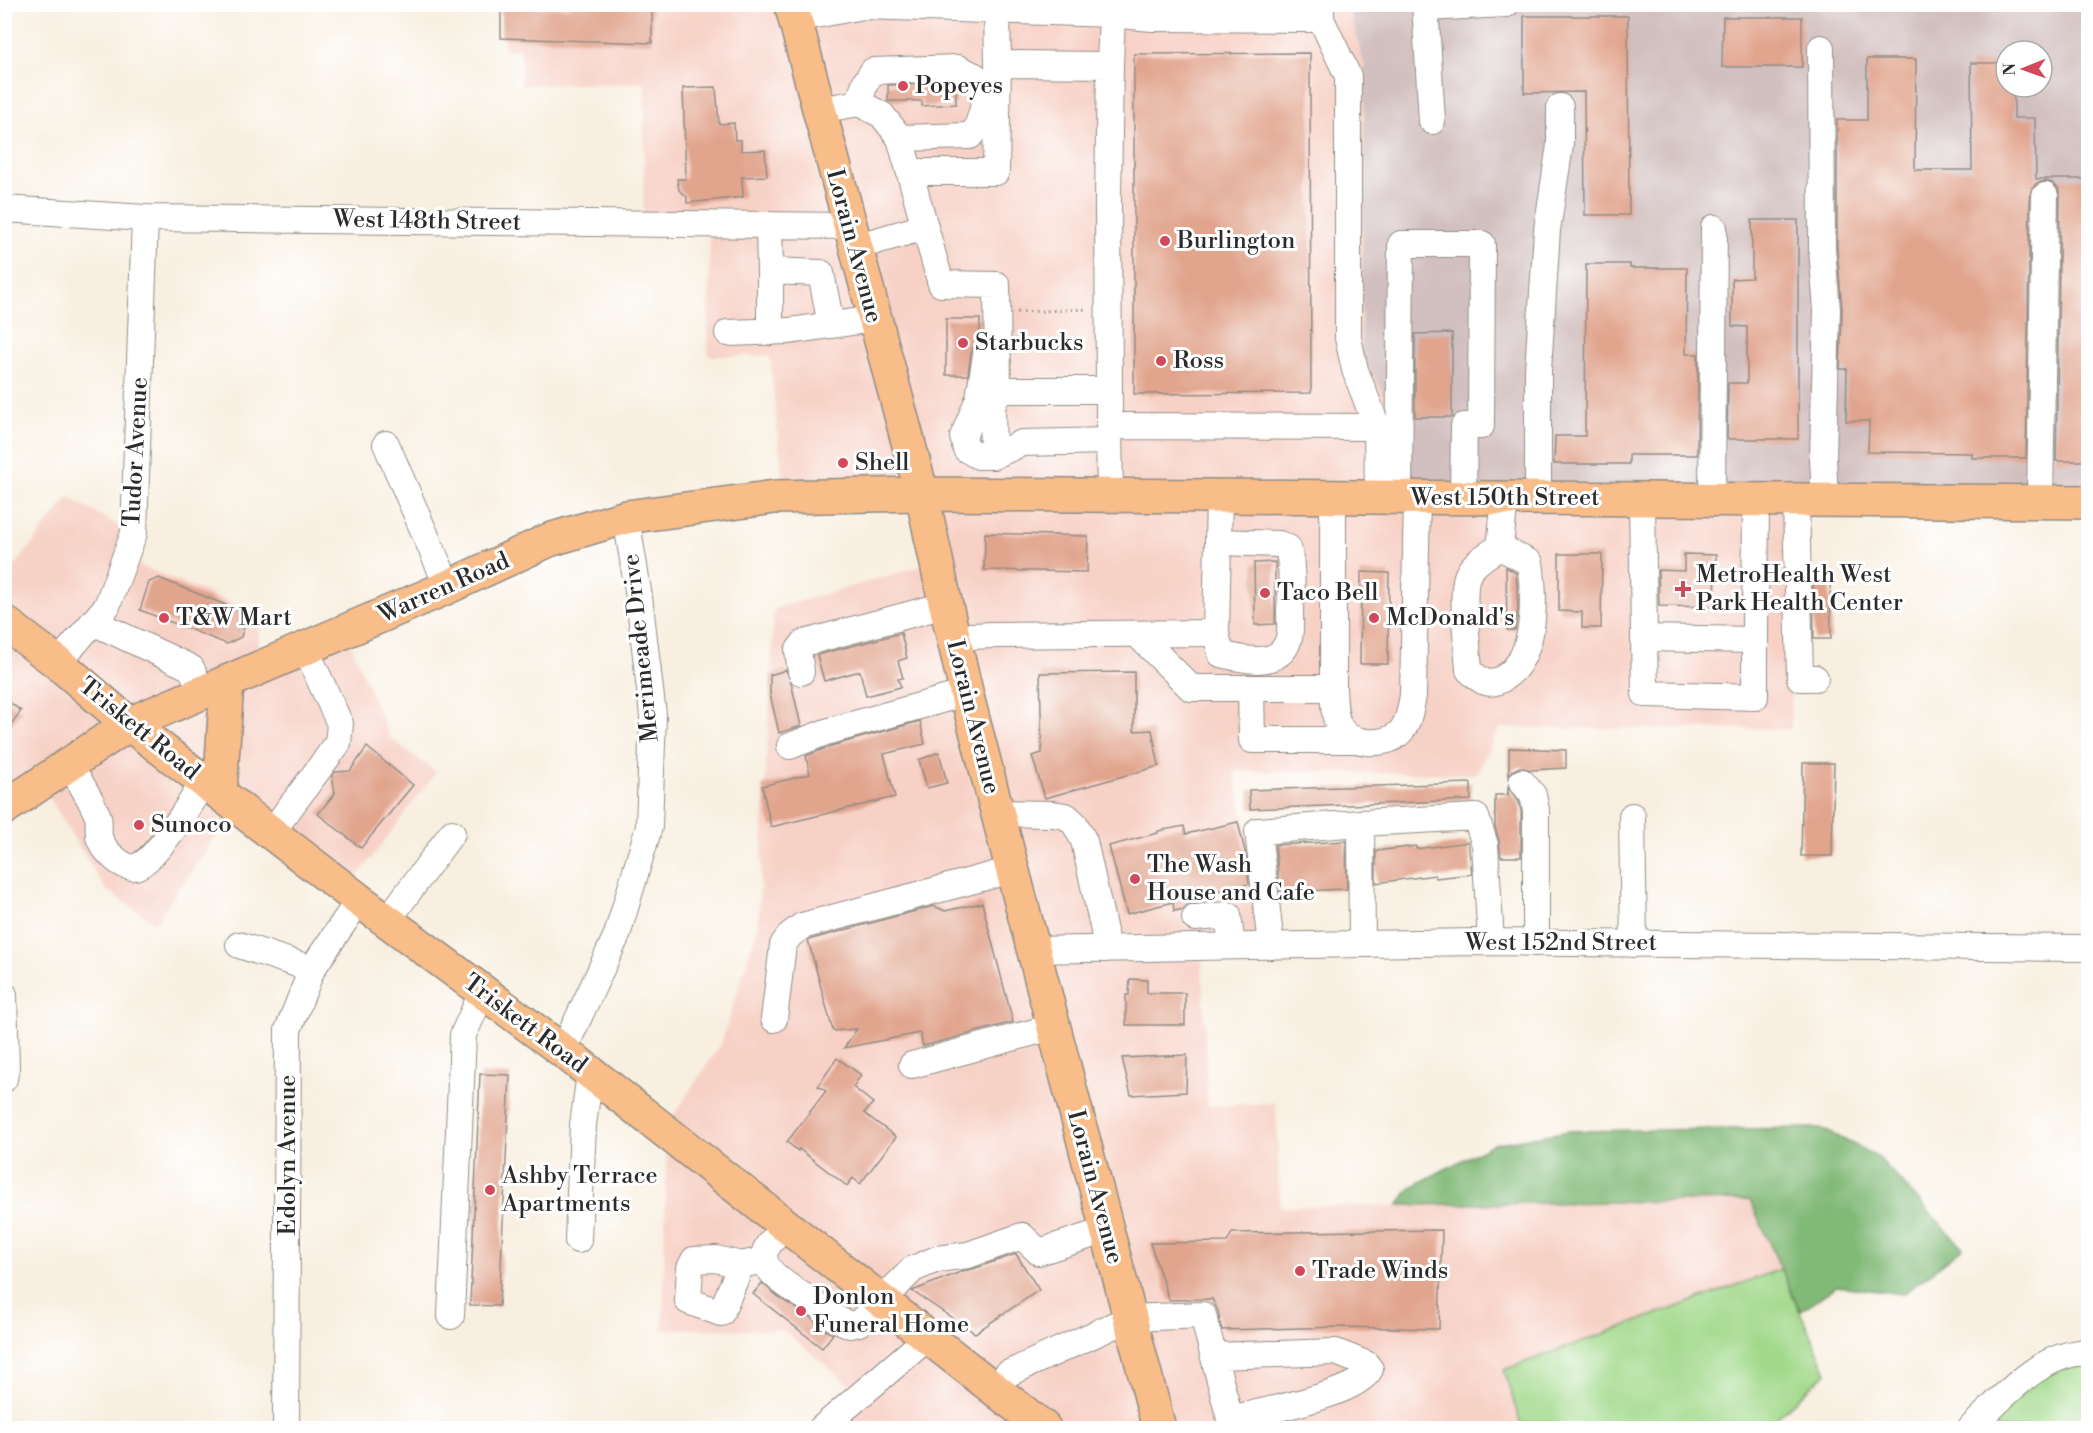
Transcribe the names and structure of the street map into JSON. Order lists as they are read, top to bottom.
{
  "streets": {
    "main road": [
      "Lorain Avenue",
      "West 150th Street",
      "Warren Road",
      "Triskett Road"
    ],
    "street": [
      "West 148th Street",
      "Tudor Avenue",
      "Merimeade Drive",
      "West 152nd Street",
      "Edolyn Avenue"
    ]
  },
  "crossings": [
    ["West 148th Street", "Lorain Avenue"],
    ["West 148th Street", "Tudor Avenue"],
    ["Lorain Avenue", "West 150th Street"],
    ["Lorain Avenue", "Warren Road"],
    ["Lorain Avenue", "West 152nd Street"],
    ["Tudor Avenue", "Triskett Road"],
    ["West 150th Street", "Warren Road"],
    ["Warren Road", "Merimeade Drive"],
    ["Warren Road", "Triskett Road"],
    ["Merimeade Drive", "Triskett Road"],
    ["Triskett Road", "Edolyn Avenue"]
  ],
  "places": {
    "other": [
      "Popeyes",
      "Burlington",
      "Starbucks",
      "Ross",
      "Shell",
      "Taco Bell",
      "T&W Mart",
      "McDonald's",
      "Sunoco",
      "The Wash House and Cafe",
      "Ashby Terrace Apartments",
      "Trade Winds",
      "Donlon Funeral Home"
    ],
    "health": ["MetroHealth West Park Health Center"]
  },
  "north": "left"
}
